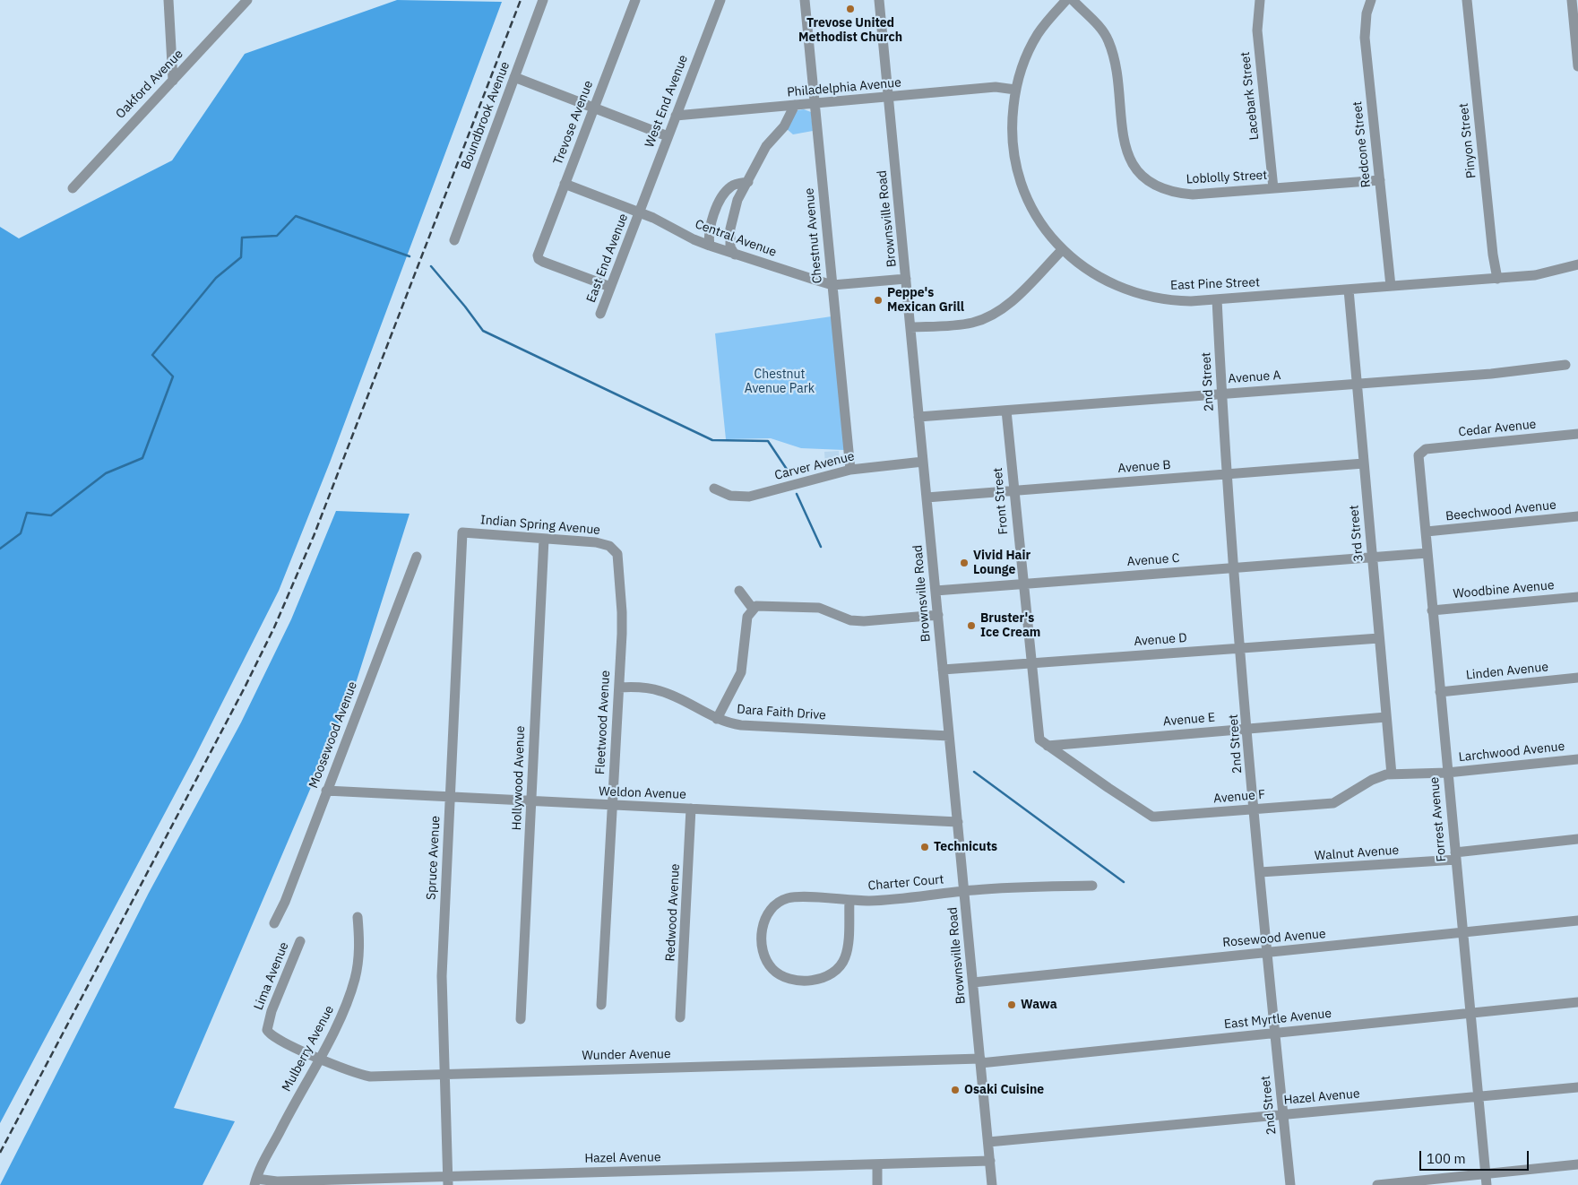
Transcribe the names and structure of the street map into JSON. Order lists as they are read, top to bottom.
{
  "streets": {
    "street": [
      "Oakford Avenue",
      "Philadelphia Avenue",
      "Lacebark Street",
      "West End Avenue",
      "Boundbrook Avenue",
      "Trevose Avenue",
      "Pinyon Street",
      "Redcone Street",
      "Loblolly Street",
      "Brownsville Road",
      "Chestnut Avenue",
      "Central Avenue",
      "East End Avenue",
      "East Pine Street",
      "Avenue A",
      "2nd Street",
      "Cedar Avenue",
      "Carver Avenue",
      "Avenue B",
      "Front Street",
      "Beechwood Avenue",
      "Indian Spring Avenue",
      "3rd Street",
      "Avenue C",
      "Woodbine Avenue",
      "Avenue D",
      "Linden Avenue",
      "Dara Faith Drive",
      "Avenue E",
      "Fleetwood Avenue",
      "Moosewood Avenue",
      "Larchwood Avenue",
      "Hollywood Avenue",
      "Weldon Avenue",
      "Avenue F",
      "Forrest Avenue",
      "Walnut Avenue",
      "Spruce Avenue",
      "Charter Court",
      "Redwood Avenue",
      "Rosewood Avenue",
      "Lima Avenue",
      "East Myrtle Avenue",
      "Mulberry Avenue",
      "Wunder Avenue",
      "Hazel Avenue"
    ]
  },
  "crossings": [
    ["Philadelphia Avenue", "West End Avenue"],
    ["Philadelphia Avenue", "Brownsville Road"],
    ["Philadelphia Avenue", "Chestnut Avenue"],
    ["Philadelphia Avenue", "East Pine Street"],
    ["Lacebark Street", "Loblolly Street"],
    ["West End Avenue", "Central Avenue"],
    ["West End Avenue", "East End Avenue"],
    ["Trevose Avenue", "Central Avenue"],
    ["Trevose Avenue", "East End Avenue"],
    ["Pinyon Street", "East Pine Street"],
    ["Redcone Street", "Loblolly Street"],
    ["Redcone Street", "East Pine Street"],
    ["Brownsville Road", "Central Avenue"],
    ["Brownsville Road", "Avenue A"],
    ["Brownsville Road", "Carver Avenue"],
    ["Brownsville Road", "Avenue B"],
    ["Brownsville Road", "Avenue C"],
    ["Brownsville Road", "Avenue D"],
    ["Brownsville Road", "Dara Faith Drive"],
    ["Brownsville Road", "Weldon Avenue"],
    ["Brownsville Road", "Charter Court"],
    ["Brownsville Road", "Rosewood Avenue"],
    ["Brownsville Road", "East Myrtle Avenue"],
    ["Brownsville Road", "Wunder Avenue"],
    ["Brownsville Road", "Hazel Avenue"],
    ["Chestnut Avenue", "Central Avenue"],
    ["Chestnut Avenue", "Carver Avenue"],
    ["Central Avenue", "East End Avenue"],
    ["East Pine Street", "2nd Street"],
    ["East Pine Street", "3rd Street"],
    ["Avenue A", "2nd Street"],
    ["Avenue A", "Front Street"],
    ["Avenue A", "3rd Street"],
    ["2nd Street", "Avenue B"],
    ["2nd Street", "Avenue C"],
    ["2nd Street", "Avenue D"],
    ["2nd Street", "Avenue E"],
    ["2nd Street", "Avenue F"],
    ["2nd Street", "Walnut Avenue"],
    ["2nd Street", "Rosewood Avenue"],
    ["2nd Street", "East Myrtle Avenue"],
    ["2nd Street", "Hazel Avenue"],
    ["Cedar Avenue", "Forrest Avenue"],
    ["Avenue B", "Front Street"],
    ["Avenue B", "3rd Street"],
    ["Front Street", "Avenue C"],
    ["Front Street", "Avenue D"],
    ["Front Street", "Avenue E"],
    ["Front Street", "Avenue F"],
    ["Beechwood Avenue", "Forrest Avenue"],
    ["Indian Spring Avenue", "Fleetwood Avenue"],
    ["Indian Spring Avenue", "Hollywood Avenue"],
    ["Indian Spring Avenue", "Spruce Avenue"],
    ["3rd Street", "Avenue C"],
    ["3rd Street", "Avenue D"],
    ["3rd Street", "Avenue E"],
    ["3rd Street", "Avenue F"],
    ["Woodbine Avenue", "Forrest Avenue"],
    ["Linden Avenue", "Forrest Avenue"],
    ["Dara Faith Drive", "Fleetwood Avenue"],
    ["Avenue E", "Avenue F"],
    ["Fleetwood Avenue", "Weldon Avenue"],
    ["Moosewood Avenue", "Weldon Avenue"],
    ["Larchwood Avenue", "Avenue F"],
    ["Larchwood Avenue", "Forrest Avenue"],
    ["Hollywood Avenue", "Weldon Avenue"],
    ["Weldon Avenue", "Spruce Avenue"],
    ["Weldon Avenue", "Redwood Avenue"],
    ["Avenue F", "Forrest Avenue"],
    ["Forrest Avenue", "Walnut Avenue"],
    ["Forrest Avenue", "Rosewood Avenue"],
    ["Forrest Avenue", "East Myrtle Avenue"],
    ["Forrest Avenue", "Hazel Avenue"],
    ["Spruce Avenue", "Wunder Avenue"],
    ["Spruce Avenue", "Hazel Avenue"],
    ["Lima Avenue", "Wunder Avenue"],
    ["East Myrtle Avenue", "Wunder Avenue"],
    ["Mulberry Avenue", "Wunder Avenue"],
    ["Mulberry Avenue", "Hazel Avenue"]
  ],
  "parks": ["Chestnut Avenue Park"],
  "places": [
    "Trevose United Methodist Church",
    "Peppe's Mexican Grill",
    "Vivid Hair Lounge",
    "Bruster's Ice Cream",
    "Technicuts",
    "Wawa",
    "Osaki Cuisine"
  ],
  "scale_bar": "100 m"
}
